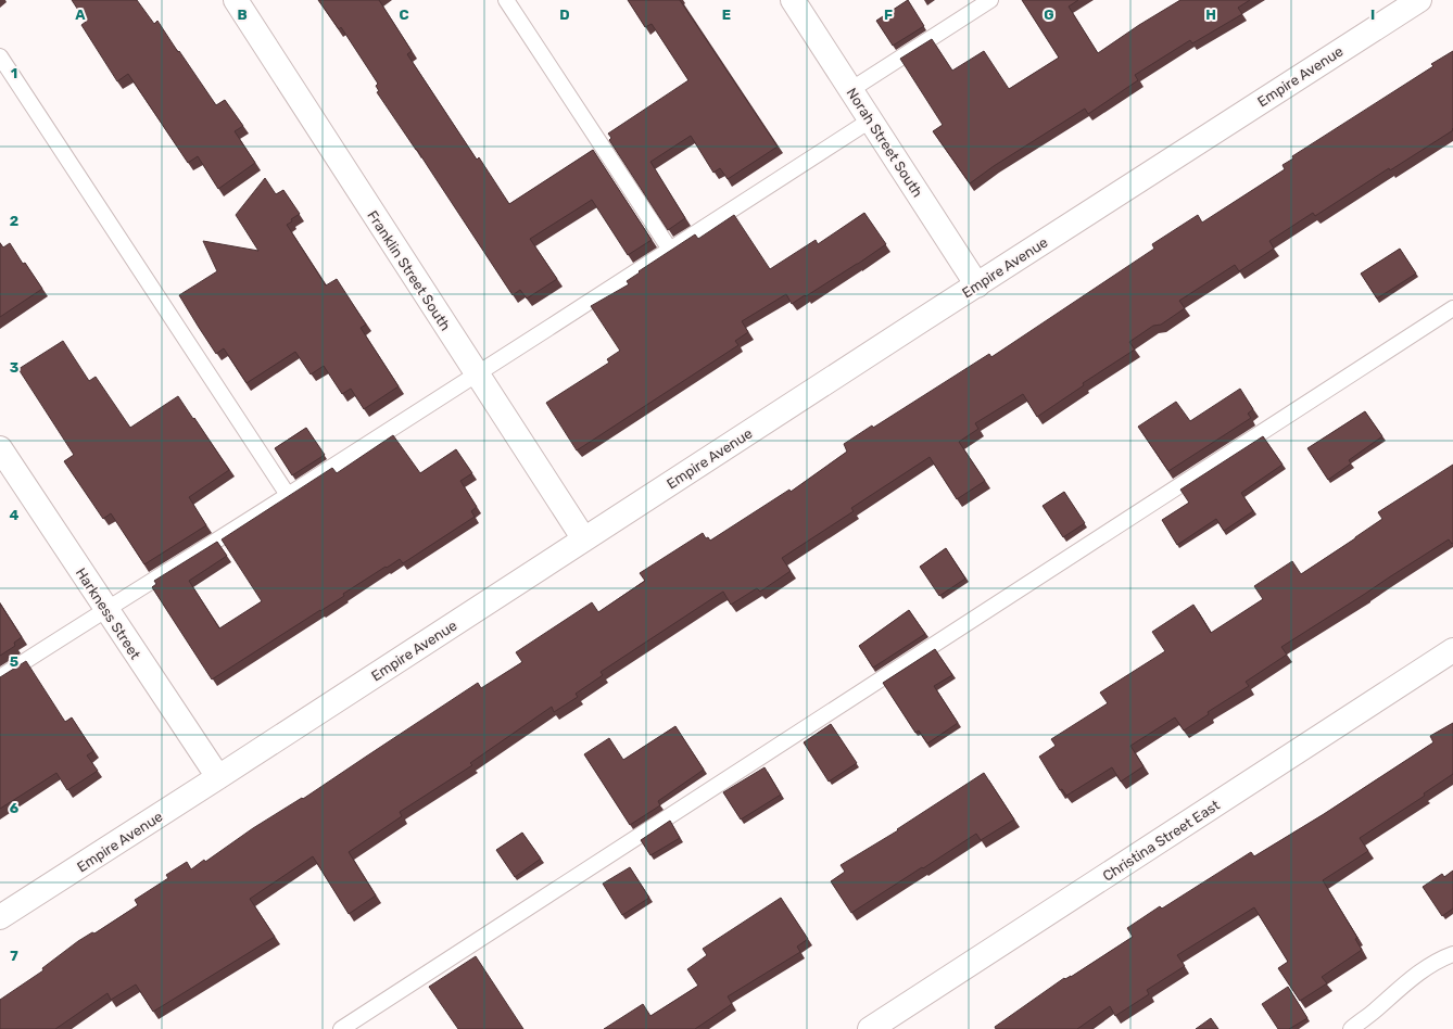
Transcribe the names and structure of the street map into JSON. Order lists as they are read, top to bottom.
{
  "streets": {
    "street": [
      "Empire Avenue",
      "Norah Street South",
      "Franklin Street South",
      "Harkness Street",
      "Christina Street East"
    ]
  },
  "crossings": [
    ["Empire Avenue", "Norah Street South"],
    ["Empire Avenue", "Franklin Street South"],
    ["Empire Avenue", "Harkness Street"]
  ],
  "grid": {
    "columns": [
      "A",
      "B",
      "C",
      "D",
      "E",
      "F",
      "G",
      "H",
      "I"
    ],
    "rows": [
      "1",
      "2",
      "3",
      "4",
      "5",
      "6",
      "7"
    ]
  }
}
